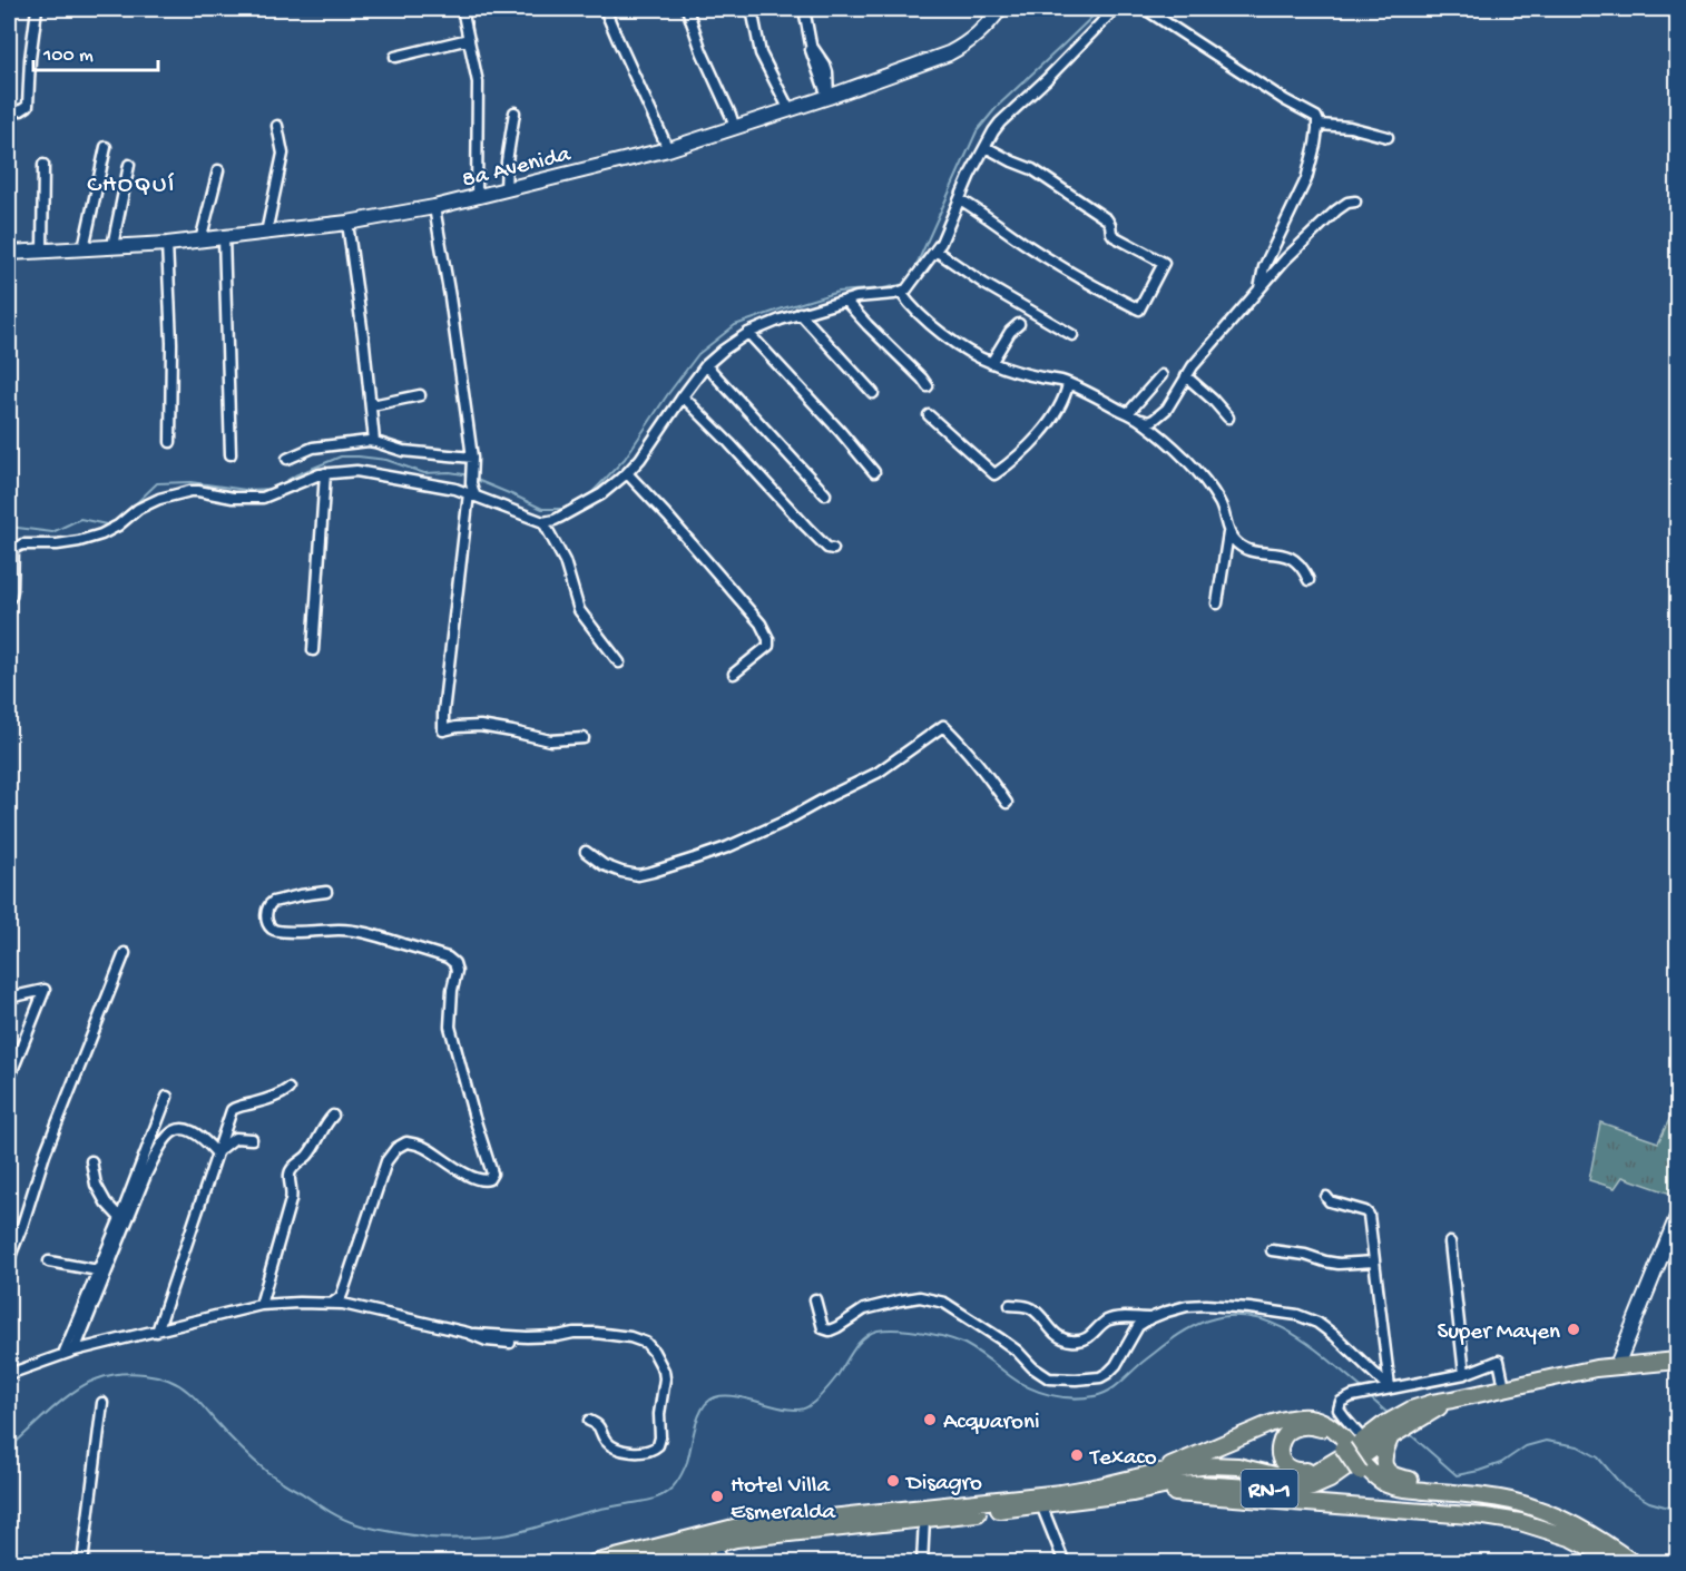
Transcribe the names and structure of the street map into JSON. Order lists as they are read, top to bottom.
{
  "streets": {
    "main road": ["RN-1"],
    "street": ["8a Avenida"]
  },
  "districts": ["CHOQUÍ"],
  "places": [
    "Super Mayen",
    "Acquaroni",
    "Texaco",
    "Disagro",
    "Hotel Villa Esmeralda"
  ],
  "scale_bar": "100 m"
}
